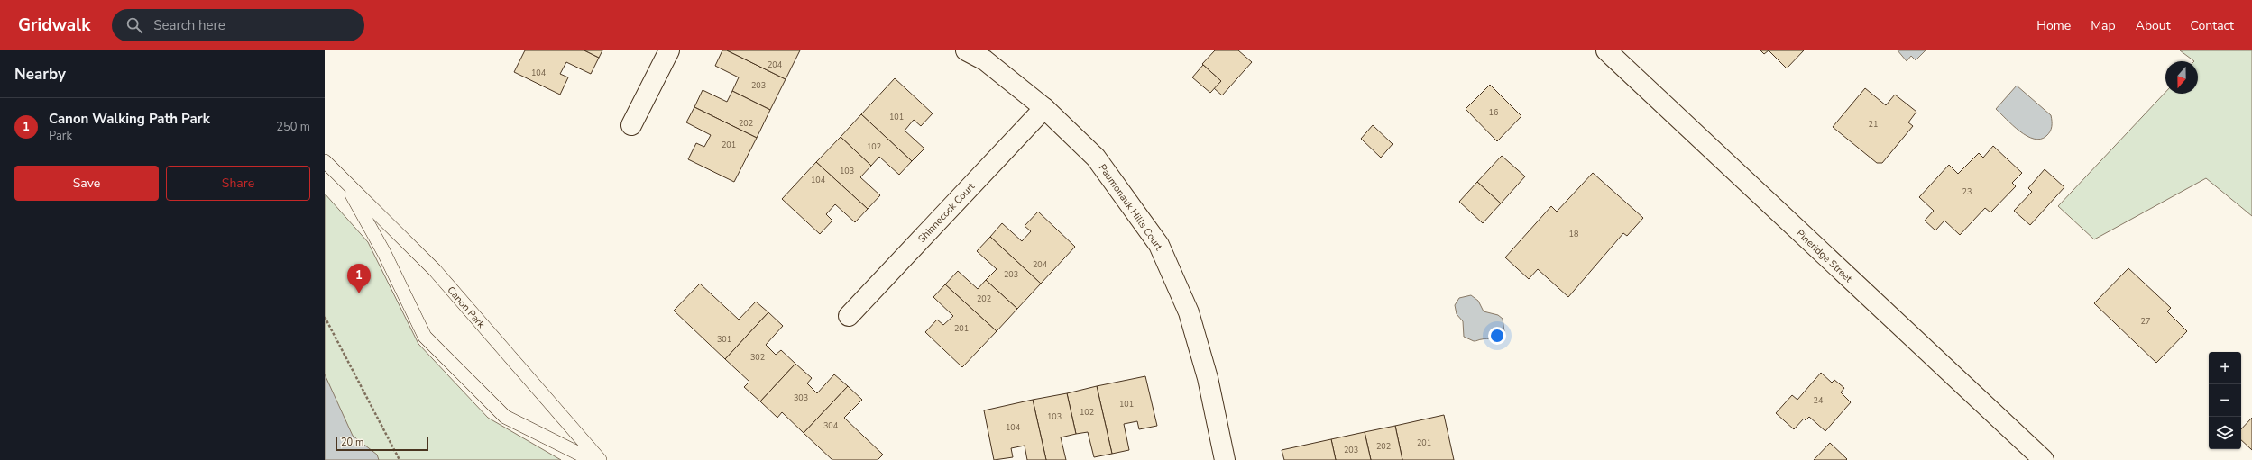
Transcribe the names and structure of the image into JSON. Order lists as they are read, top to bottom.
{
  "streets": {
    "street": ["Paumonauk Hills Court", "Shinnecock Court", "Pineridge Street"],
    "lane": ["Canon Park"]
  },
  "crossings": [
    ["Paumonauk Hills Court", "Shinnecock Court"]
  ],
  "house_numbers": [
    "204",
    "104",
    "203",
    "16",
    "101",
    "202",
    "21",
    "201",
    "102",
    "103",
    "104",
    "23",
    "18",
    "204",
    "203",
    "202",
    "27",
    "201",
    "301",
    "302",
    "303",
    "24",
    "101",
    "102",
    "103",
    "304",
    "104",
    "201",
    "202",
    "203"
  ],
  "scale_bar": "20 m",
  "north": "bottom",
  "page": {
    "header": "Gridwalk",
    "search": "Search here",
    "nav": [
      "Home",
      "Map",
      "About",
      "Contact"
    ],
    "heading": "Nearby",
    "list": [
      {
        "mark": "1",
        "name": "Canon Walking Path Park",
        "note": "Park",
        "value": "250 m"
      }
    ],
    "buttons": ["Save", "Share"],
    "pins": "1",
    "map_buttons": ["+", "−"],
    "scale": "20 m"
  }
}
